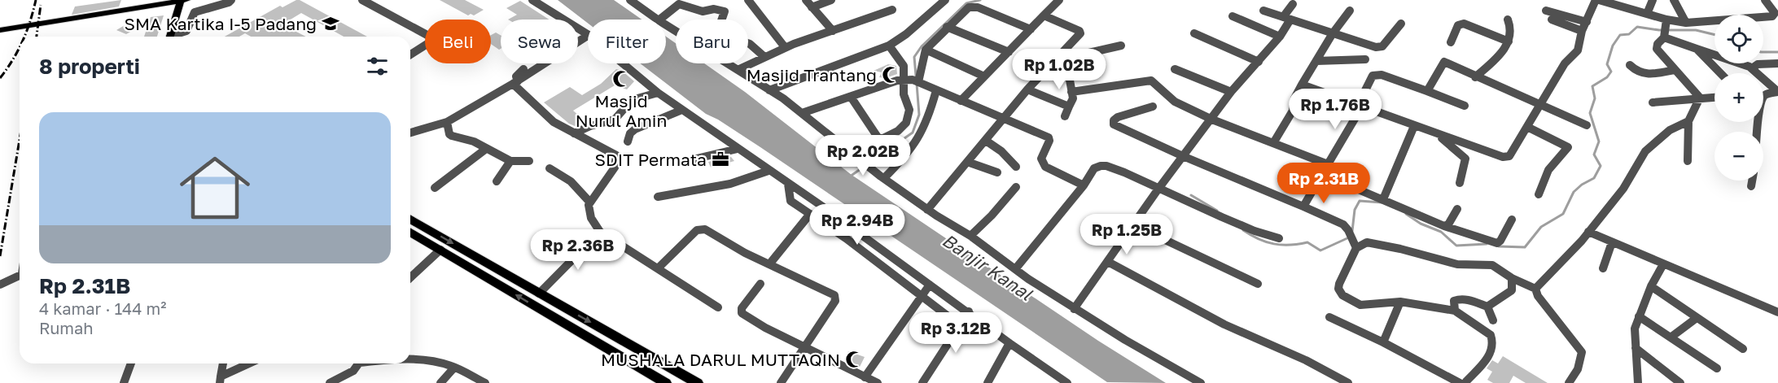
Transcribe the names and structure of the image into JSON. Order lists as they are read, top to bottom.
{
  "water": ["Banjir Kanal"],
  "places": {
    "school or university": ["SMA Kartika I-5 Padang"],
    "mosque": ["Masjid Trantang", "Masjid Nurul Amin", "MUSHALA DARUL MUTTAQIN"],
    "office": ["SDIT Permata"]
  },
  "page": {
    "map_buttons": ["+", "−"],
    "chip": [
      "Beli",
      "Sewa",
      "Filter",
      "Baru"
    ],
    "heading": "8 properti",
    "price": [
      "Rp 1.02B",
      "Rp 1.76B",
      "Rp 2.02B",
      "Rp 2.31B",
      "Rp 2.94B",
      "Rp 1.25B",
      "Rp 2.36B",
      "Rp 3.12B"
    ],
    "list": [
      {
        "name": "Rp 2.31B",
        "note": "4 kamar · 144 m² · Rumah"
      }
    ]
  }
}
